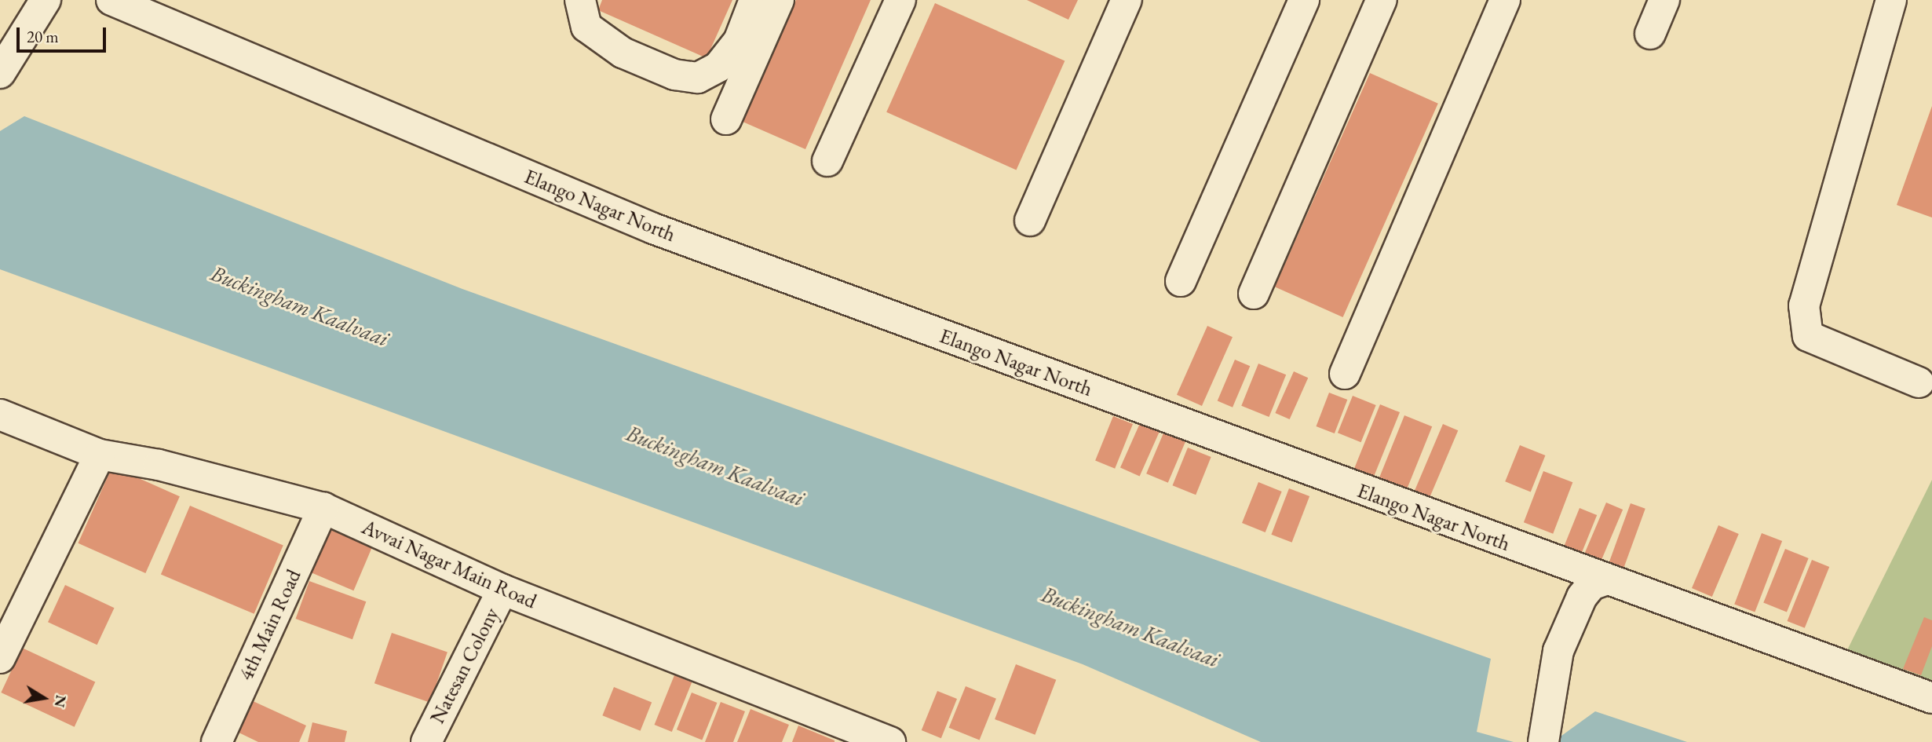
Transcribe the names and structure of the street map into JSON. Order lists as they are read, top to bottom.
{
  "streets": {
    "street": [
      "Elango Nagar North",
      "Avvai Nagar Main Road",
      "4th Main Road",
      "Natesan Colony"
    ]
  },
  "crossings": [
    ["Avvai Nagar Main Road", "4th Main Road"],
    ["Avvai Nagar Main Road", "Natesan Colony"]
  ],
  "water": ["Buckingham Kaalvaai"],
  "scale_bar": "20 m",
  "north": "right"
}
